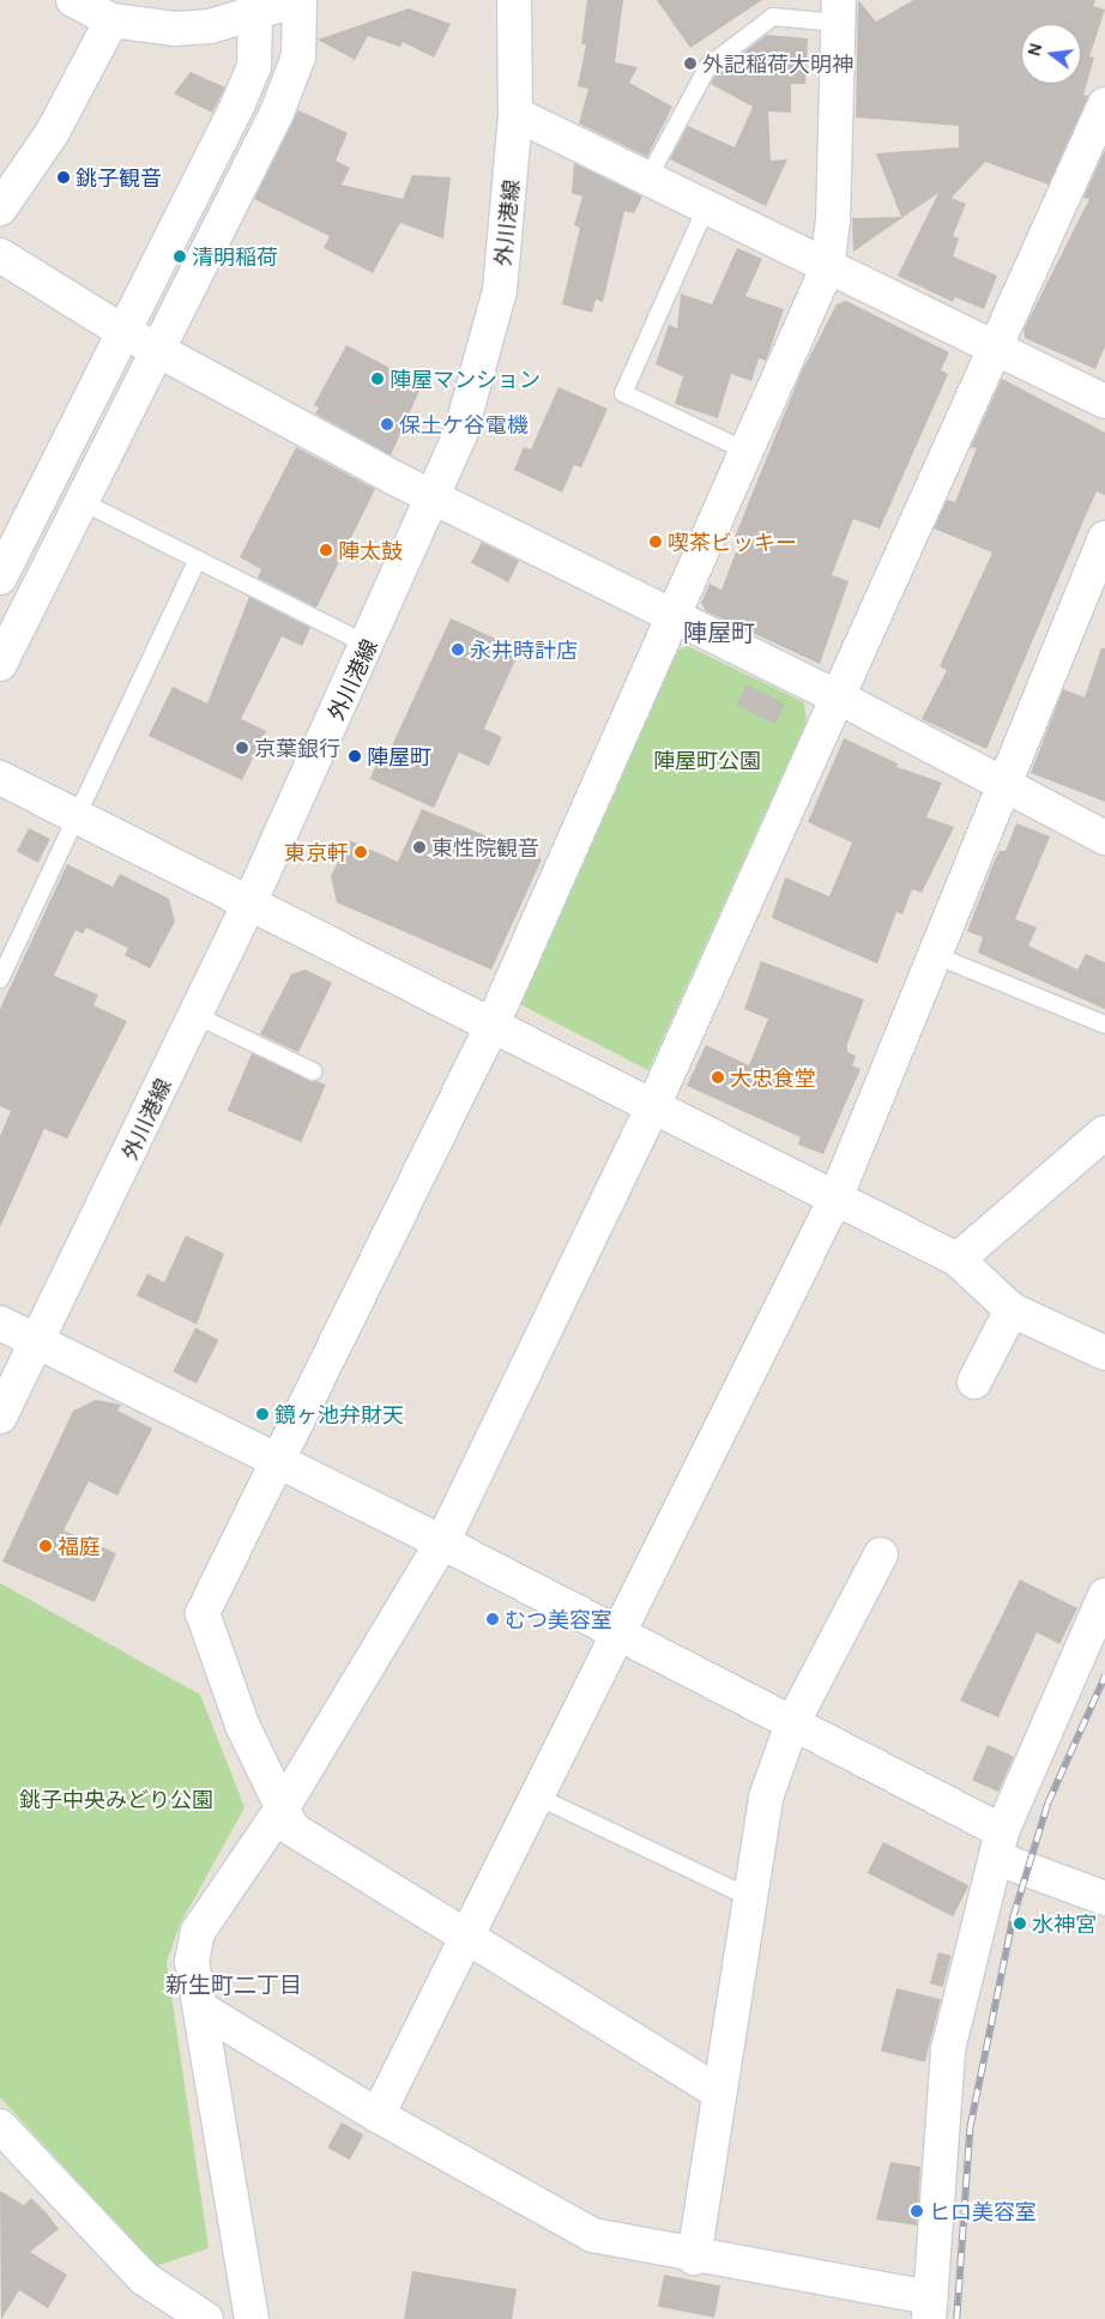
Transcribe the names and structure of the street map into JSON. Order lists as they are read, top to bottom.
{
  "streets": {
    "street": ["外川港線"]
  },
  "districts": ["陣屋町", "新生町二丁目"],
  "parks": ["陣屋町公園", "銚子中央みどり公園"],
  "places": [
    "外記稲荷大明神",
    "銚子観音",
    "清明稲荷",
    "陣屋マンション",
    "保土ケ谷電機",
    "喫茶ビッキー",
    "陣太鼓",
    "永井時計店",
    "京葉銀行",
    "陣屋町",
    "東性院観音",
    "東京軒",
    "大忠食堂",
    "鏡ヶ池弁財天",
    "福庭",
    "むつ美容室",
    "水神宮",
    "ヒロ美容室"
  ],
  "north": "left"
}
